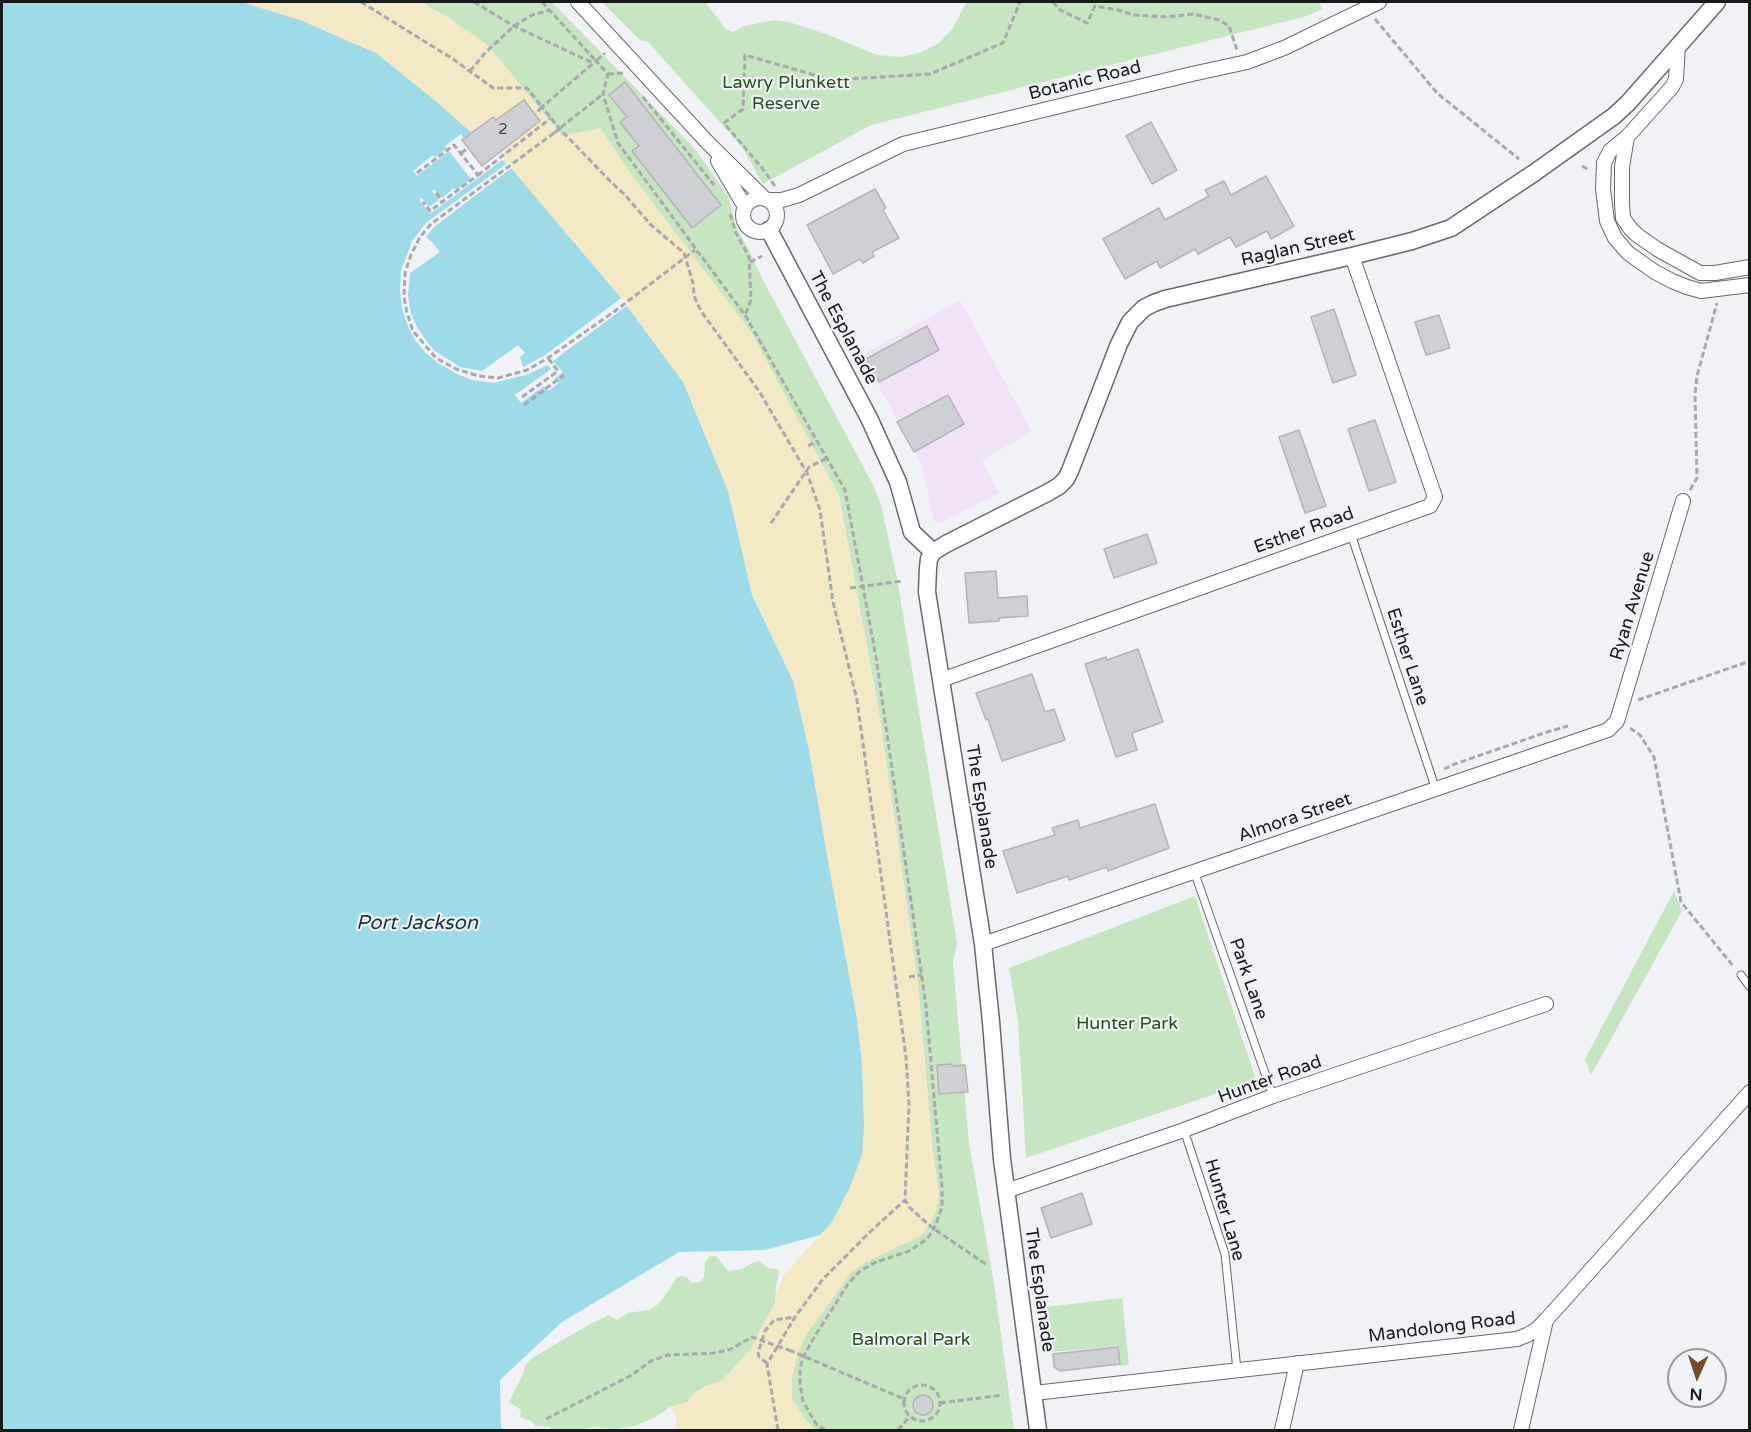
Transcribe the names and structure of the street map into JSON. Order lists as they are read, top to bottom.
{
  "streets": {
    "street": [
      "Botanic Road",
      "Raglan Street",
      "The Esplanade",
      "Esther Road",
      "Ryan Avenue",
      "Almora Street",
      "Hunter Road",
      "Mandolong Road"
    ],
    "lane": ["Esther Lane", "Park Lane", "Hunter Lane"]
  },
  "crossings": [
    ["Botanic Road", "The Esplanade"],
    ["Raglan Street", "The Esplanade"],
    ["Raglan Street", "Esther Road"],
    ["The Esplanade", "Esther Road"],
    ["The Esplanade", "Almora Street"],
    ["The Esplanade", "Hunter Road"],
    ["The Esplanade", "Mandolong Road"],
    ["Esther Road", "Esther Lane"],
    ["Ryan Avenue", "Almora Street"],
    ["Esther Lane", "Almora Street"],
    ["Almora Street", "Park Lane"],
    ["Park Lane", "Hunter Road"],
    ["Hunter Road", "Hunter Lane"],
    ["Hunter Lane", "Mandolong Road"]
  ],
  "water": ["Port Jackson"],
  "parks": ["Lawry Plunkett Reserve", "Hunter Park", "Balmoral Park"],
  "house_numbers": ["2"],
  "north": "bottom"
}
